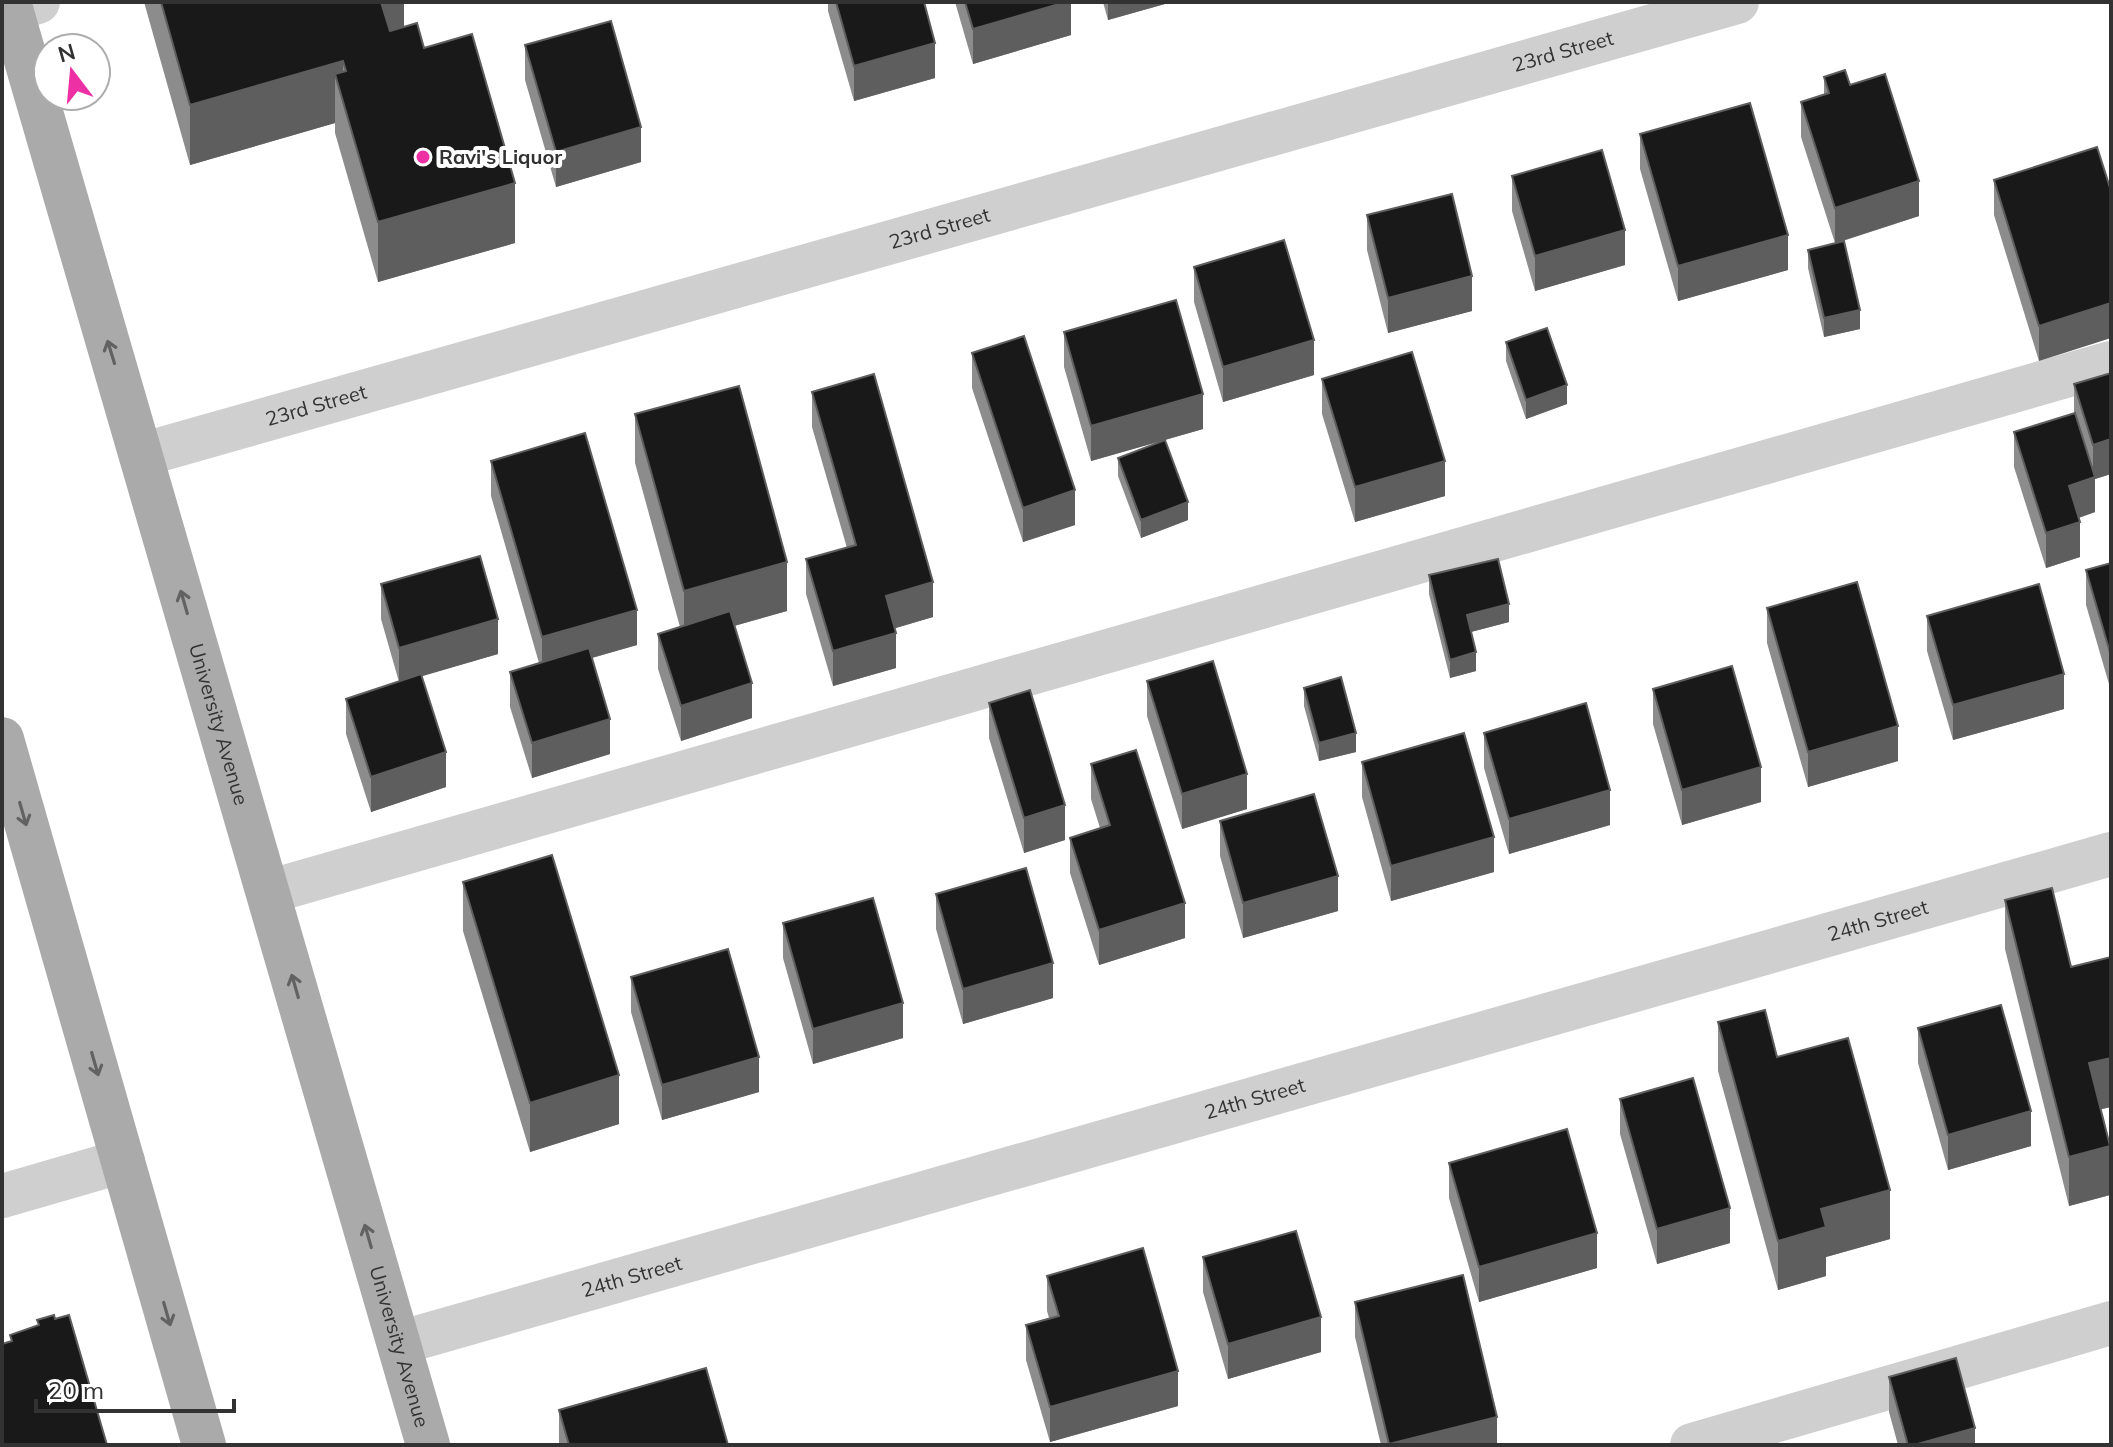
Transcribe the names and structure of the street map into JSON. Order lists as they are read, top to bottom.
{
  "streets": {
    "main road": ["University Avenue"],
    "street": ["23rd Street", "24th Street"]
  },
  "crossings": [
    ["23rd Street", "University Avenue"],
    ["University Avenue", "24th Street"]
  ],
  "places": ["Ravi's Liquor"],
  "scale_bar": "20 m",
  "north": "top"
}
